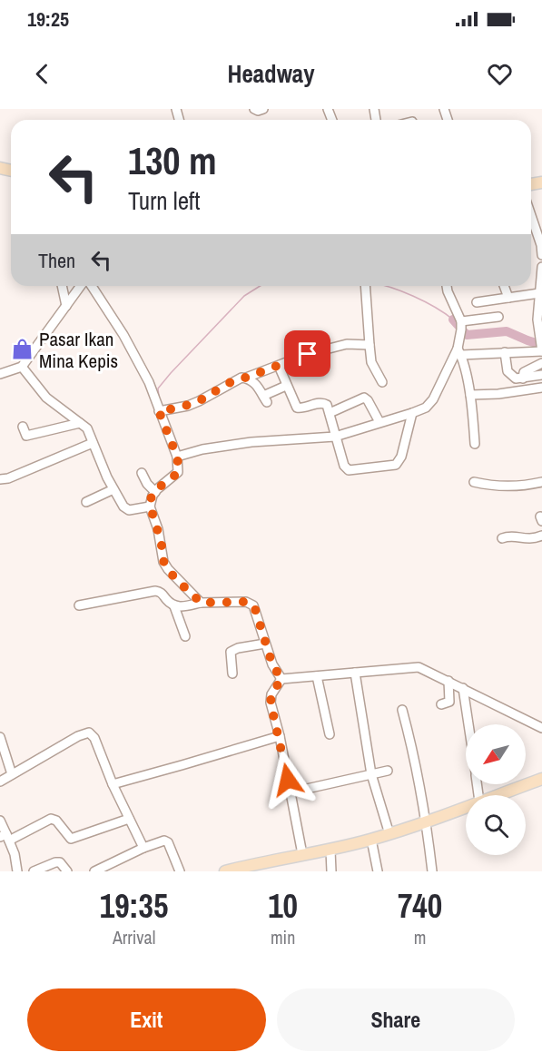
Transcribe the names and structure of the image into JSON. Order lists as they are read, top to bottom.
{
  "places": {
    "shop": ["Pasar Ikan Mina Kepis"]
  },
  "north": "bottom left",
  "page": {
    "status": "19:25",
    "header": "Headway",
    "turn": ["130 m", "Turn left"],
    "then": "Then",
    "eta": [
      "19:35",
      "Arrival",
      "10",
      "min",
      "740",
      "m"
    ],
    "buttons": ["Exit", "Share"]
  }
}
